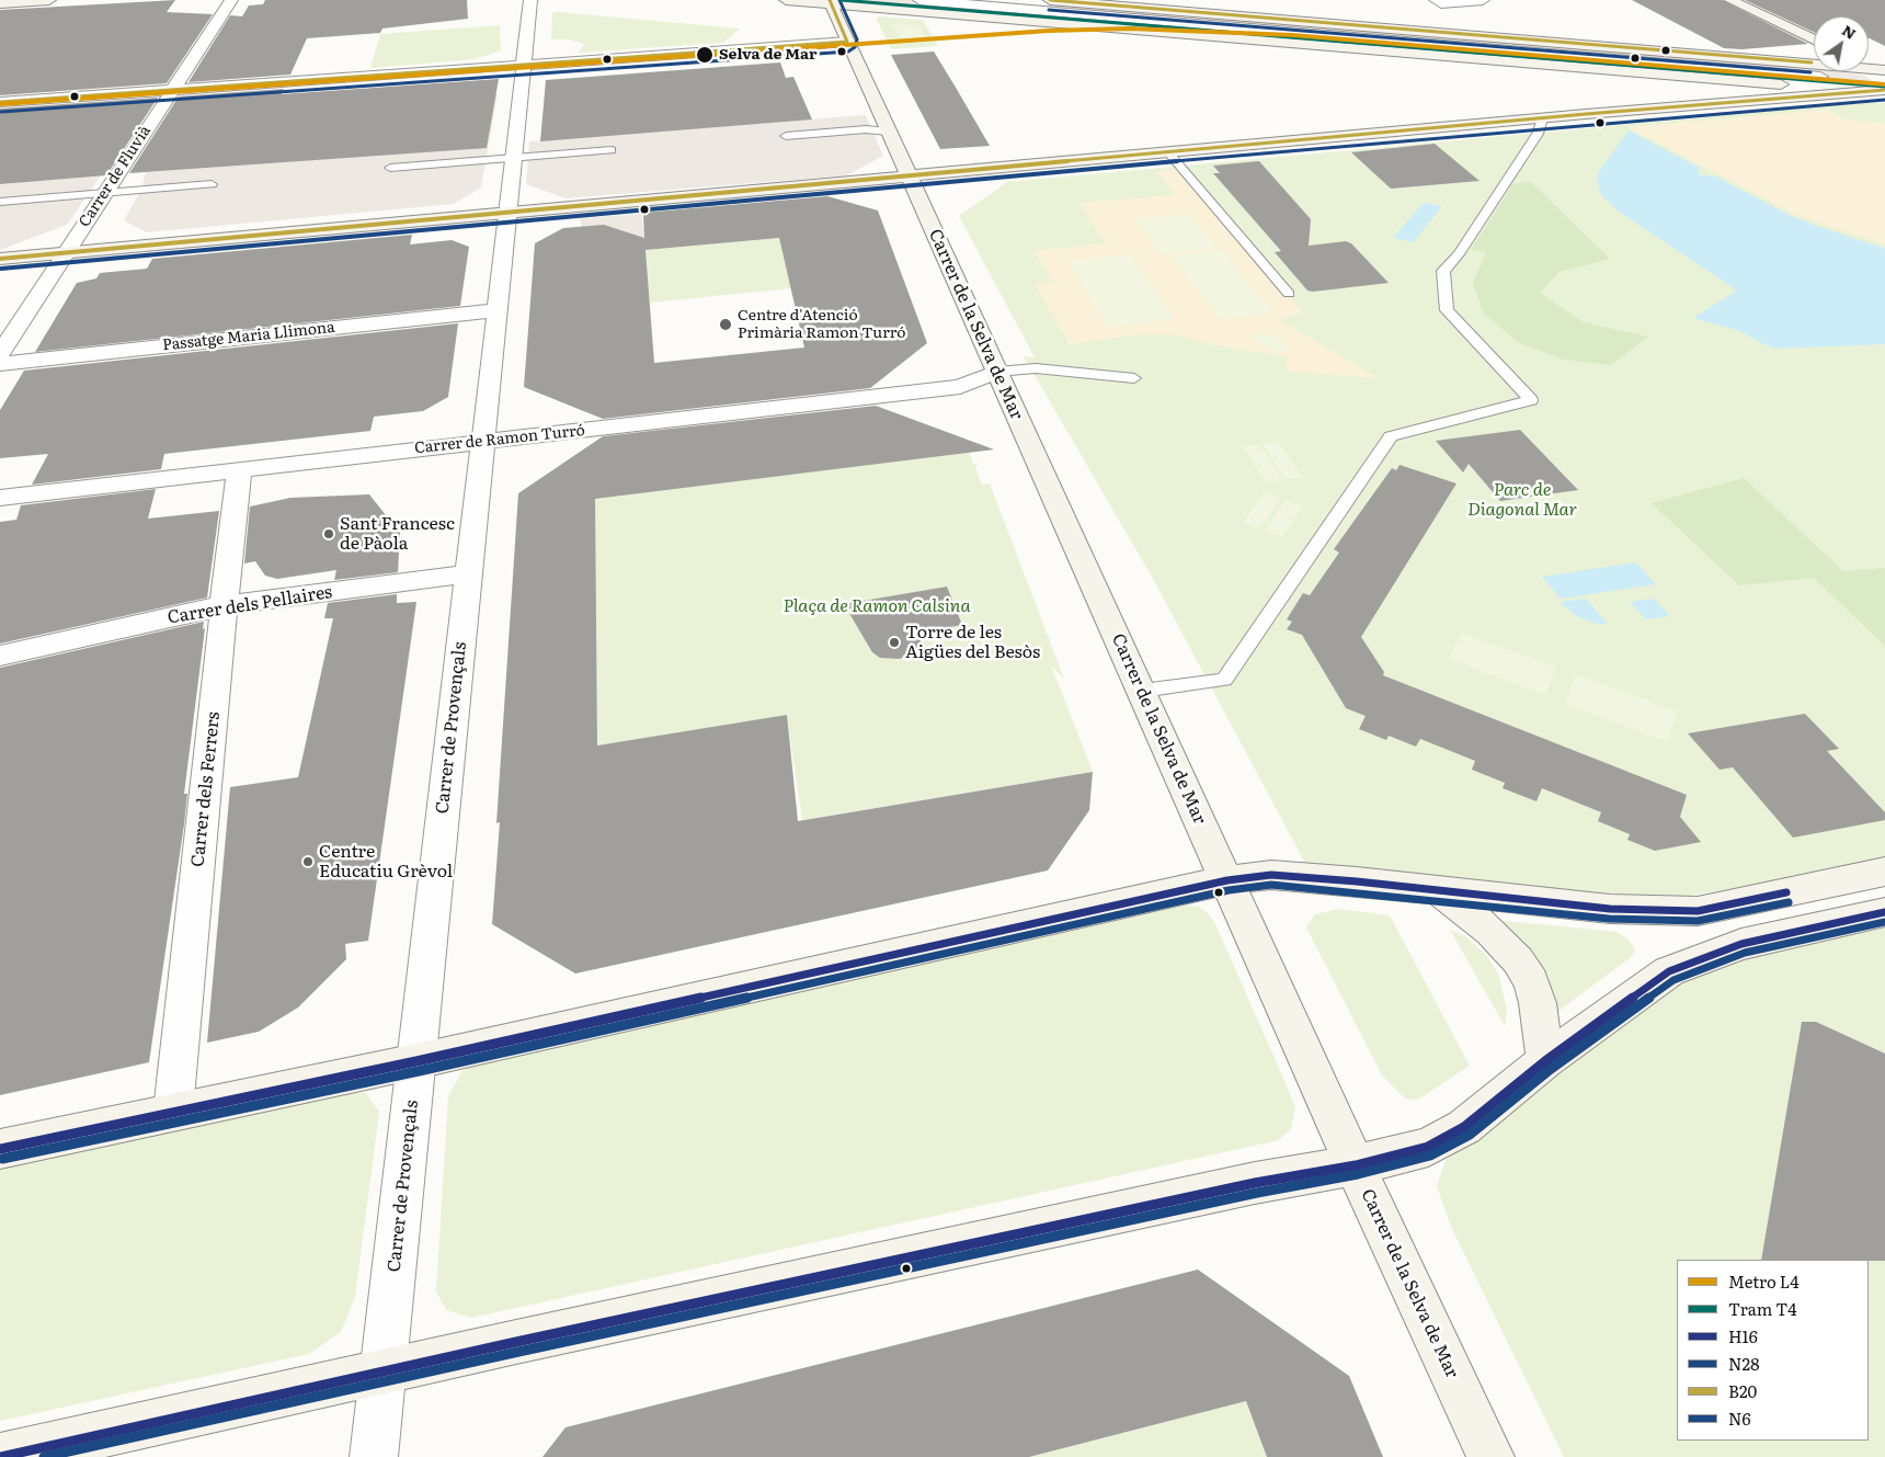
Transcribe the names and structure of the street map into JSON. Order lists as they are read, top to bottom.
{
  "streets": {
    "street": [
      "Carrer de Fluvià",
      "Carrer de la Selva de Mar",
      "Passatge Maria Llimona",
      "Carrer de Ramon Turró",
      "Carrer dels Pellaires",
      "Carrer de Provençals",
      "Carrer dels Ferrers"
    ]
  },
  "crossings": [
    ["Carrer de la Selva de Mar", "Carrer de Ramon Turró"],
    ["Passatge Maria Llimona", "Carrer de Provençals"],
    ["Carrer de Ramon Turró", "Carrer de Provençals"],
    ["Carrer de Ramon Turró", "Carrer dels Ferrers"],
    ["Carrer dels Pellaires", "Carrer de Provençals"],
    ["Carrer dels Pellaires", "Carrer dels Ferrers"]
  ],
  "parks": ["Parc de Diagonal Mar", "Plaça de Ramon Calsina"],
  "places": [
    "Selva de Mar",
    "Centre d'Atenció Primària Ramon Turró",
    "Sant Francesc de Pàola",
    "Torre de les Aigües del Besòs",
    "Centre Educatiu Grèvol"
  ],
  "lines": [
    "tram line T4",
    "transit line B20",
    "transit line N6",
    "metro line L4",
    "transit line H16",
    "transit line N28"
  ],
  "legend": [
    "Metro L4",
    "Tram T4",
    "H16",
    "N28",
    "B20",
    "N6"
  ],
  "north": "top right"
}
